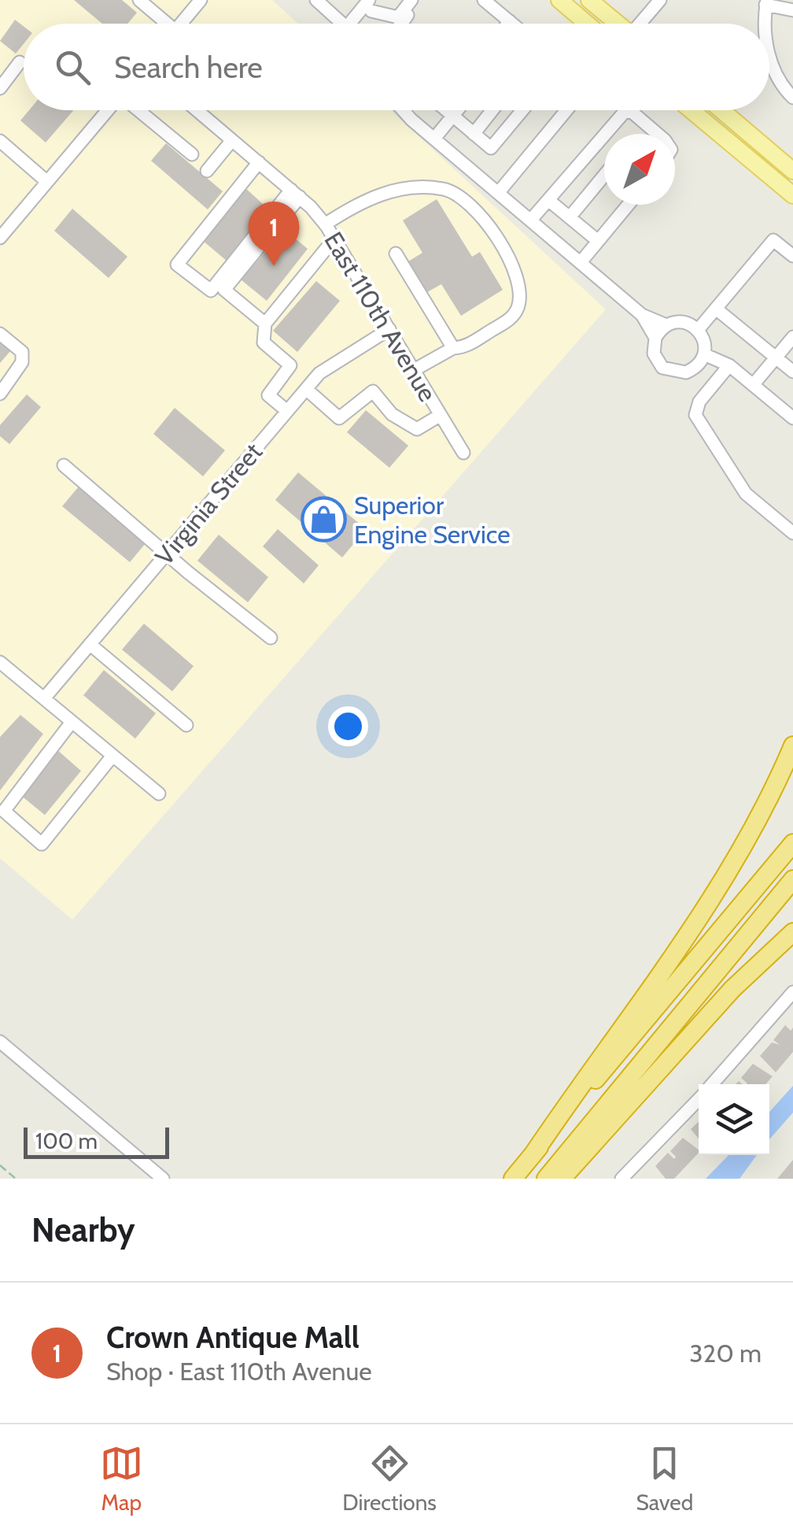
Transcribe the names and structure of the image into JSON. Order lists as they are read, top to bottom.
{
  "streets": {
    "street": ["East 110th Avenue", "Virginia Street"]
  },
  "crossings": [
    ["East 110th Avenue", "Virginia Street"]
  ],
  "places": {
    "shop": ["Superior Engine Service"]
  },
  "scale_bar": "100 m",
  "north": "top right",
  "page": {
    "search": "Search here",
    "pins": "1",
    "scale": "100 m",
    "heading": "Nearby",
    "list": [
      {
        "mark": "1",
        "name": "Crown Antique Mall",
        "note": "Shop · East 110th Avenue",
        "value": "320 m"
      }
    ],
    "nav": ["Map", "Directions", "Saved"]
  }
}
